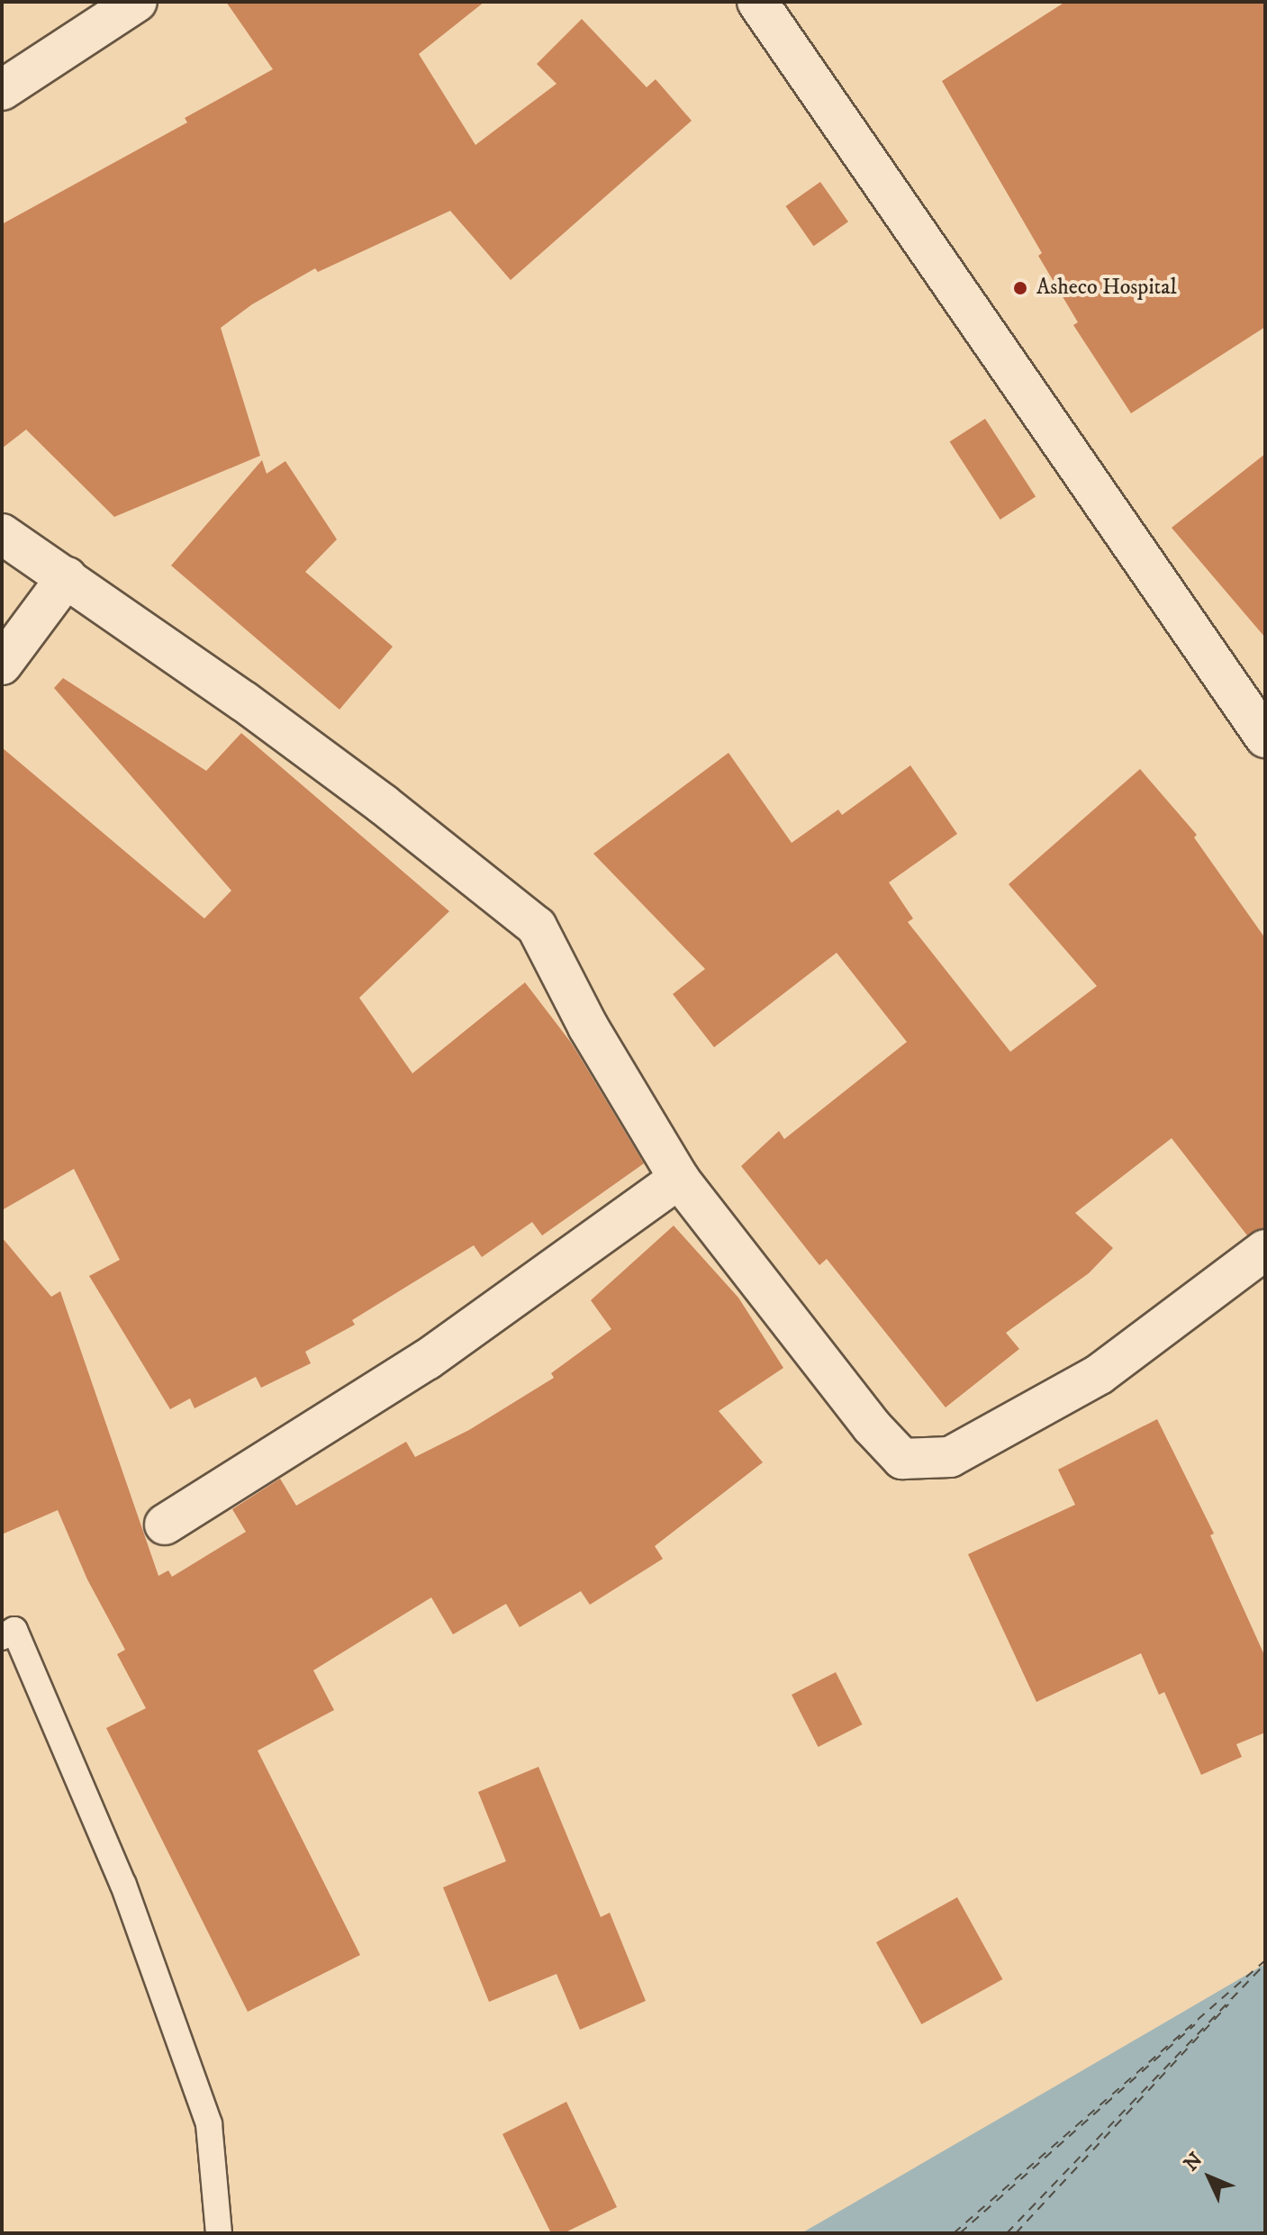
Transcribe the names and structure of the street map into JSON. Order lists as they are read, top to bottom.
{
  "places": ["Asheco Hospital"],
  "north": "top left"
}
